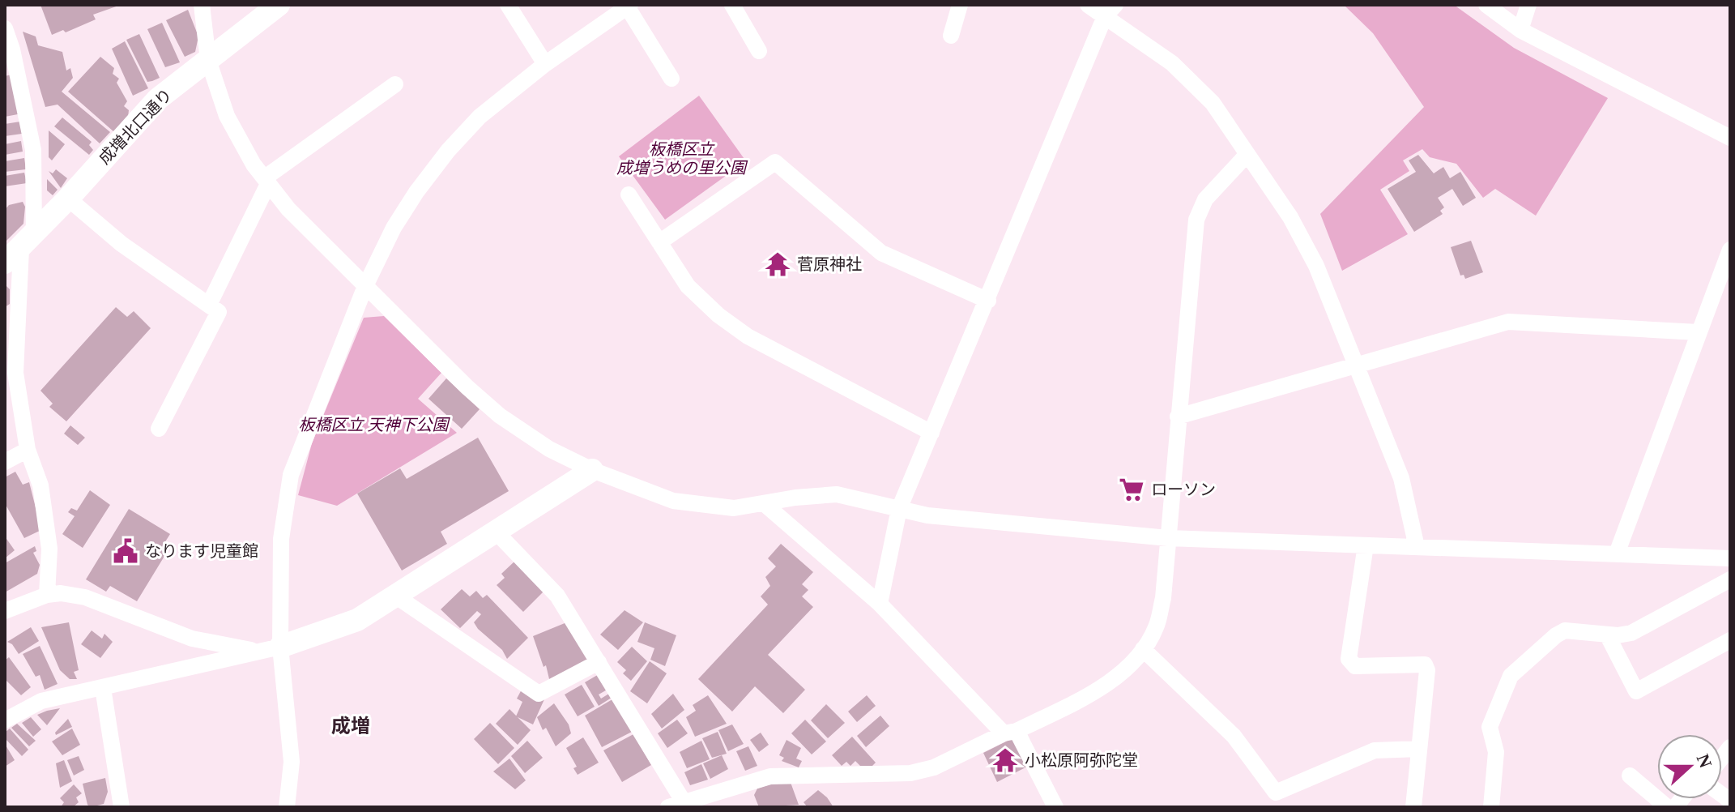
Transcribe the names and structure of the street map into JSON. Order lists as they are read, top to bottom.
{
  "streets": {
    "street": ["成増北口通り"]
  },
  "districts": ["成増"],
  "parks": ["板橋区立 成増うめの里公園", "板橋区立 天神下公園"],
  "places": {
    "temple": ["菅原神社", "小松原阿弥陀堂"],
    "supermarket": ["ローソン"],
    "public building": ["なります児童館"]
  },
  "north": "right"
}
